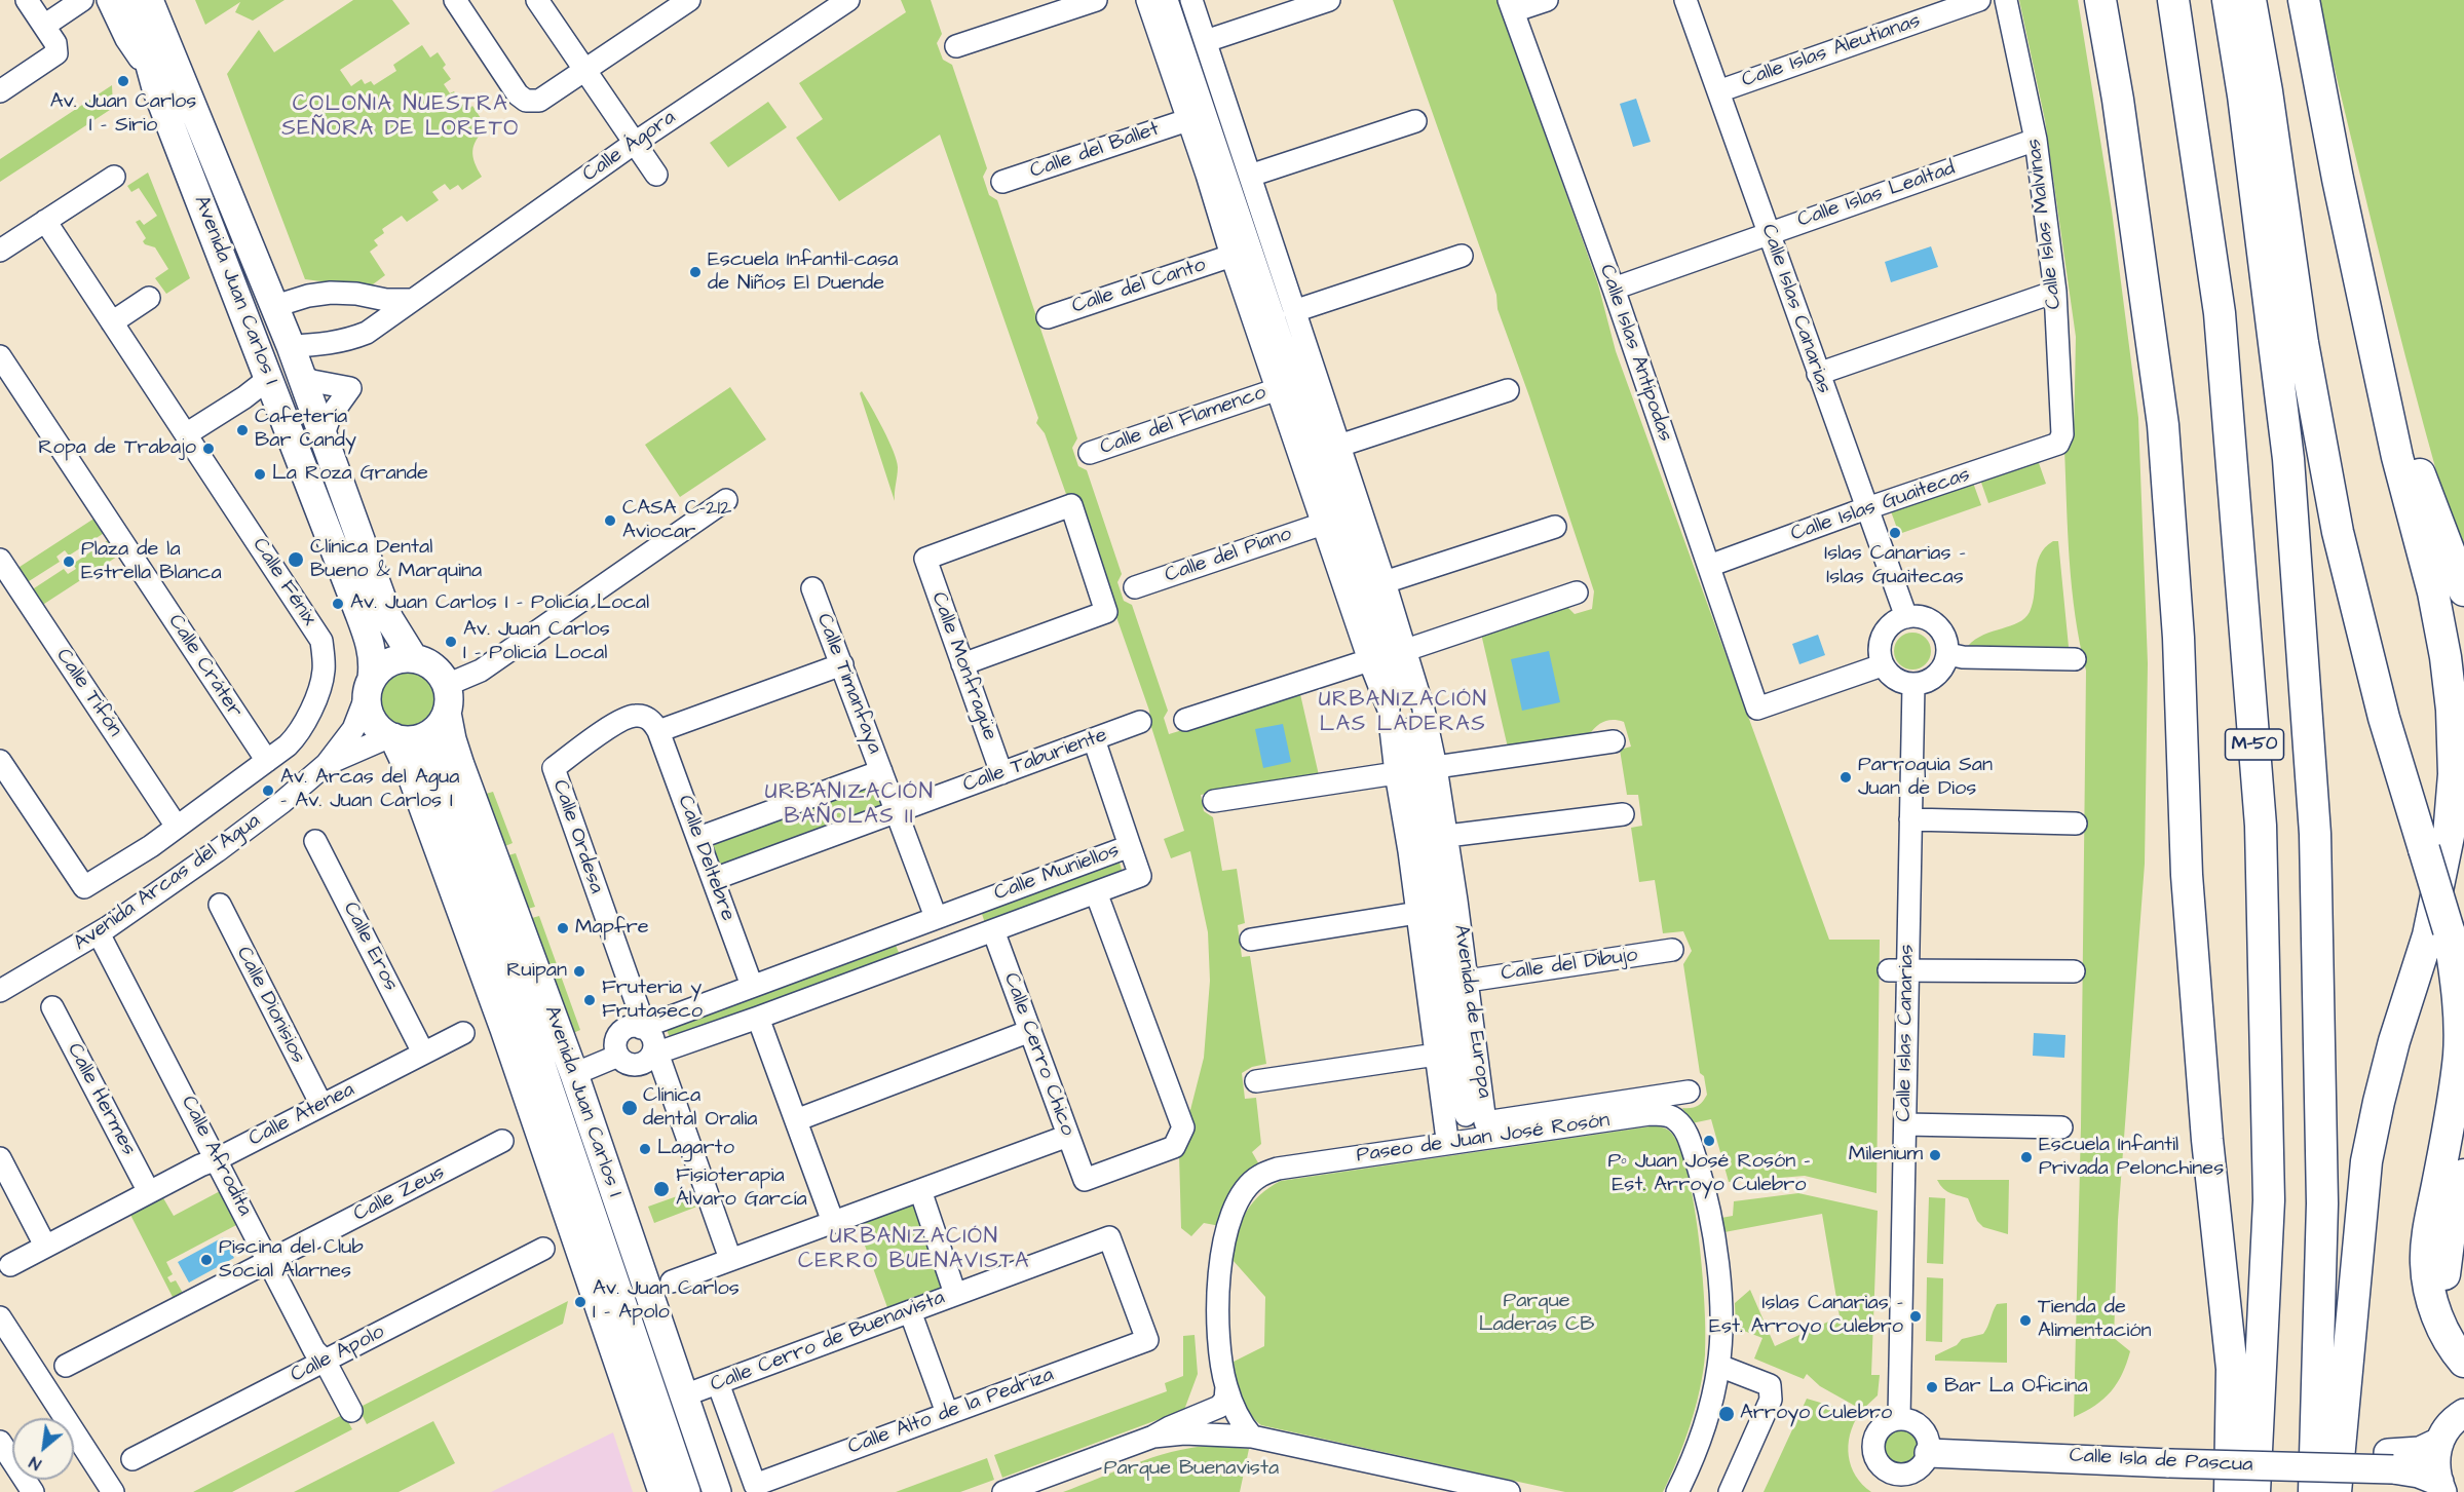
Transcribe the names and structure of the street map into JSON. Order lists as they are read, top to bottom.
{
  "streets": {
    "highway": ["M-50"],
    "main road": ["Avenida Juan Carlos I", "Calle Isla de Pascua"],
    "street": [
      "Calle Islas Aleutianas",
      "Calle Ágora",
      "Calle del Ballet",
      "Calle Islas Lealtad",
      "Calle Islas Malvinas",
      "Calle del Canto",
      "Calle Islas Canarias",
      "Calle Islas Antípodas",
      "Calle del Flamenco",
      "Calle Islas Guaitecas",
      "Calle del Piano",
      "Calle Fénix",
      "Calle Cráter",
      "Calle Monfragüe",
      "Calle Timanfaya",
      "Calle Tifón",
      "Calle Taburiente",
      "Calle Ordesa",
      "Calle Deltebre",
      "Calle Muniellos",
      "Avenida Arcas del Agua",
      "Calle Eros",
      "Calle del Dibujo",
      "Calle Dionisios",
      "Avenida de Europa",
      "Calle Cerro Chico",
      "Calle Hermes",
      "Calle Atenea",
      "Paseo de Juan José Rosón",
      "Calle Afrodita",
      "Calle Zeus",
      "Calle Cerro de Buenavista",
      "Calle Apolo",
      "Calle Alto de la Pedriza"
    ]
  },
  "crossings": [
    ["Calle Islas Aleutianas", "Calle Islas Canarias"],
    ["Calle Ágora", "Avenida Juan Carlos I"],
    ["Calle del Ballet", "Avenida de Europa"],
    ["Calle Islas Lealtad", "Calle Islas Malvinas"],
    ["Calle Islas Lealtad", "Calle Islas Canarias"],
    ["Calle Islas Lealtad", "Calle Islas Antípodas"],
    ["Calle Islas Malvinas", "Calle Islas Guaitecas"],
    ["Calle del Canto", "Avenida de Europa"],
    ["Avenida Juan Carlos I", "Avenida Arcas del Agua"],
    ["Avenida Juan Carlos I", "Calle Cerro de Buenavista"],
    ["Calle Islas Canarias", "Calle Islas Antípodas"],
    ["Calle Islas Canarias", "Calle Islas Guaitecas"],
    ["Calle Islas Canarias", "Calle Isla de Pascua"],
    ["Calle Islas Antípodas", "Calle Islas Guaitecas"],
    ["Calle del Flamenco", "Avenida de Europa"],
    ["Calle del Piano", "Avenida de Europa"],
    ["Calle Fénix", "Calle Cráter"],
    ["Calle Fénix", "Calle Tifón"],
    ["Calle Monfragüe", "Calle Taburiente"],
    ["Calle Timanfaya", "Calle Taburiente"],
    ["Calle Timanfaya", "Calle Muniellos"],
    ["Calle Taburiente", "Calle Deltebre"],
    ["Calle Ordesa", "Calle Deltebre"],
    ["Calle Ordesa", "Calle Muniellos"],
    ["Calle Deltebre", "Calle Muniellos"],
    ["Calle Muniellos", "Calle Cerro Chico"],
    ["Avenida Arcas del Agua", "Calle Afrodita"],
    ["Calle Eros", "Calle Atenea"],
    ["Calle del Dibujo", "Avenida de Europa"],
    ["Calle Dionisios", "Calle Atenea"],
    ["Avenida de Europa", "Paseo de Juan José Rosón"],
    ["Calle Hermes", "Calle Atenea"],
    ["Calle Atenea", "Calle Afrodita"],
    ["Calle Afrodita", "Calle Zeus"],
    ["Calle Afrodita", "Calle Apolo"],
    ["Calle Cerro de Buenavista", "Calle Alto de la Pedriza"]
  ],
  "districts": [
    "COLONIA NUESTRA SEÑORA DE LORETO",
    "URBANIZACIÓN LAS LADERAS",
    "URBANIZACIÓN BAÑOLAS II",
    "URBANIZACIÓN CERRO BUENAVISTA"
  ],
  "parks": ["Parque Laderas CB", "Parque Buenavista"],
  "places": [
    "Av. Juan Carlos I - Sirio",
    "Escuela Infantil-casa de Niños El Duende",
    "Cafetería Bar Candy",
    "Ropa de Trabajo",
    "La Roza Grande",
    "CASA C-212 Aviocar",
    "Islas Canarias - Islas Guaitecas",
    "Clínica Dental Bueno & Marquina",
    "Plaza de la Estrella Blanca",
    "Av. Juan Carlos I - Policía Local",
    "Av. Juan Carlos I - Policia Local",
    "Parroquia San Juan de Dios",
    "Av. Arcas del Agua - Av. Juan Carlos I",
    "Mapfre",
    "Ruipan",
    "Fruteria y Frutaseco",
    "Clínica dental Oralia",
    "Pº Juan José Rosón - Est. Arroyo Culebro",
    "Lagarto",
    "Milenium",
    "Escuela Infantil Privada Pelonchines",
    "Fisioterapia Álvaro García",
    "Piscina del Club Social Alarnes",
    "Av. Juan Carlos I - Apolo",
    "Islas Canarias - Est. Arroyo Culebro",
    "Tienda de Alimentación",
    "Bar La Oficina",
    "Arroyo Culebro"
  ],
  "north": "bottom left"
}
